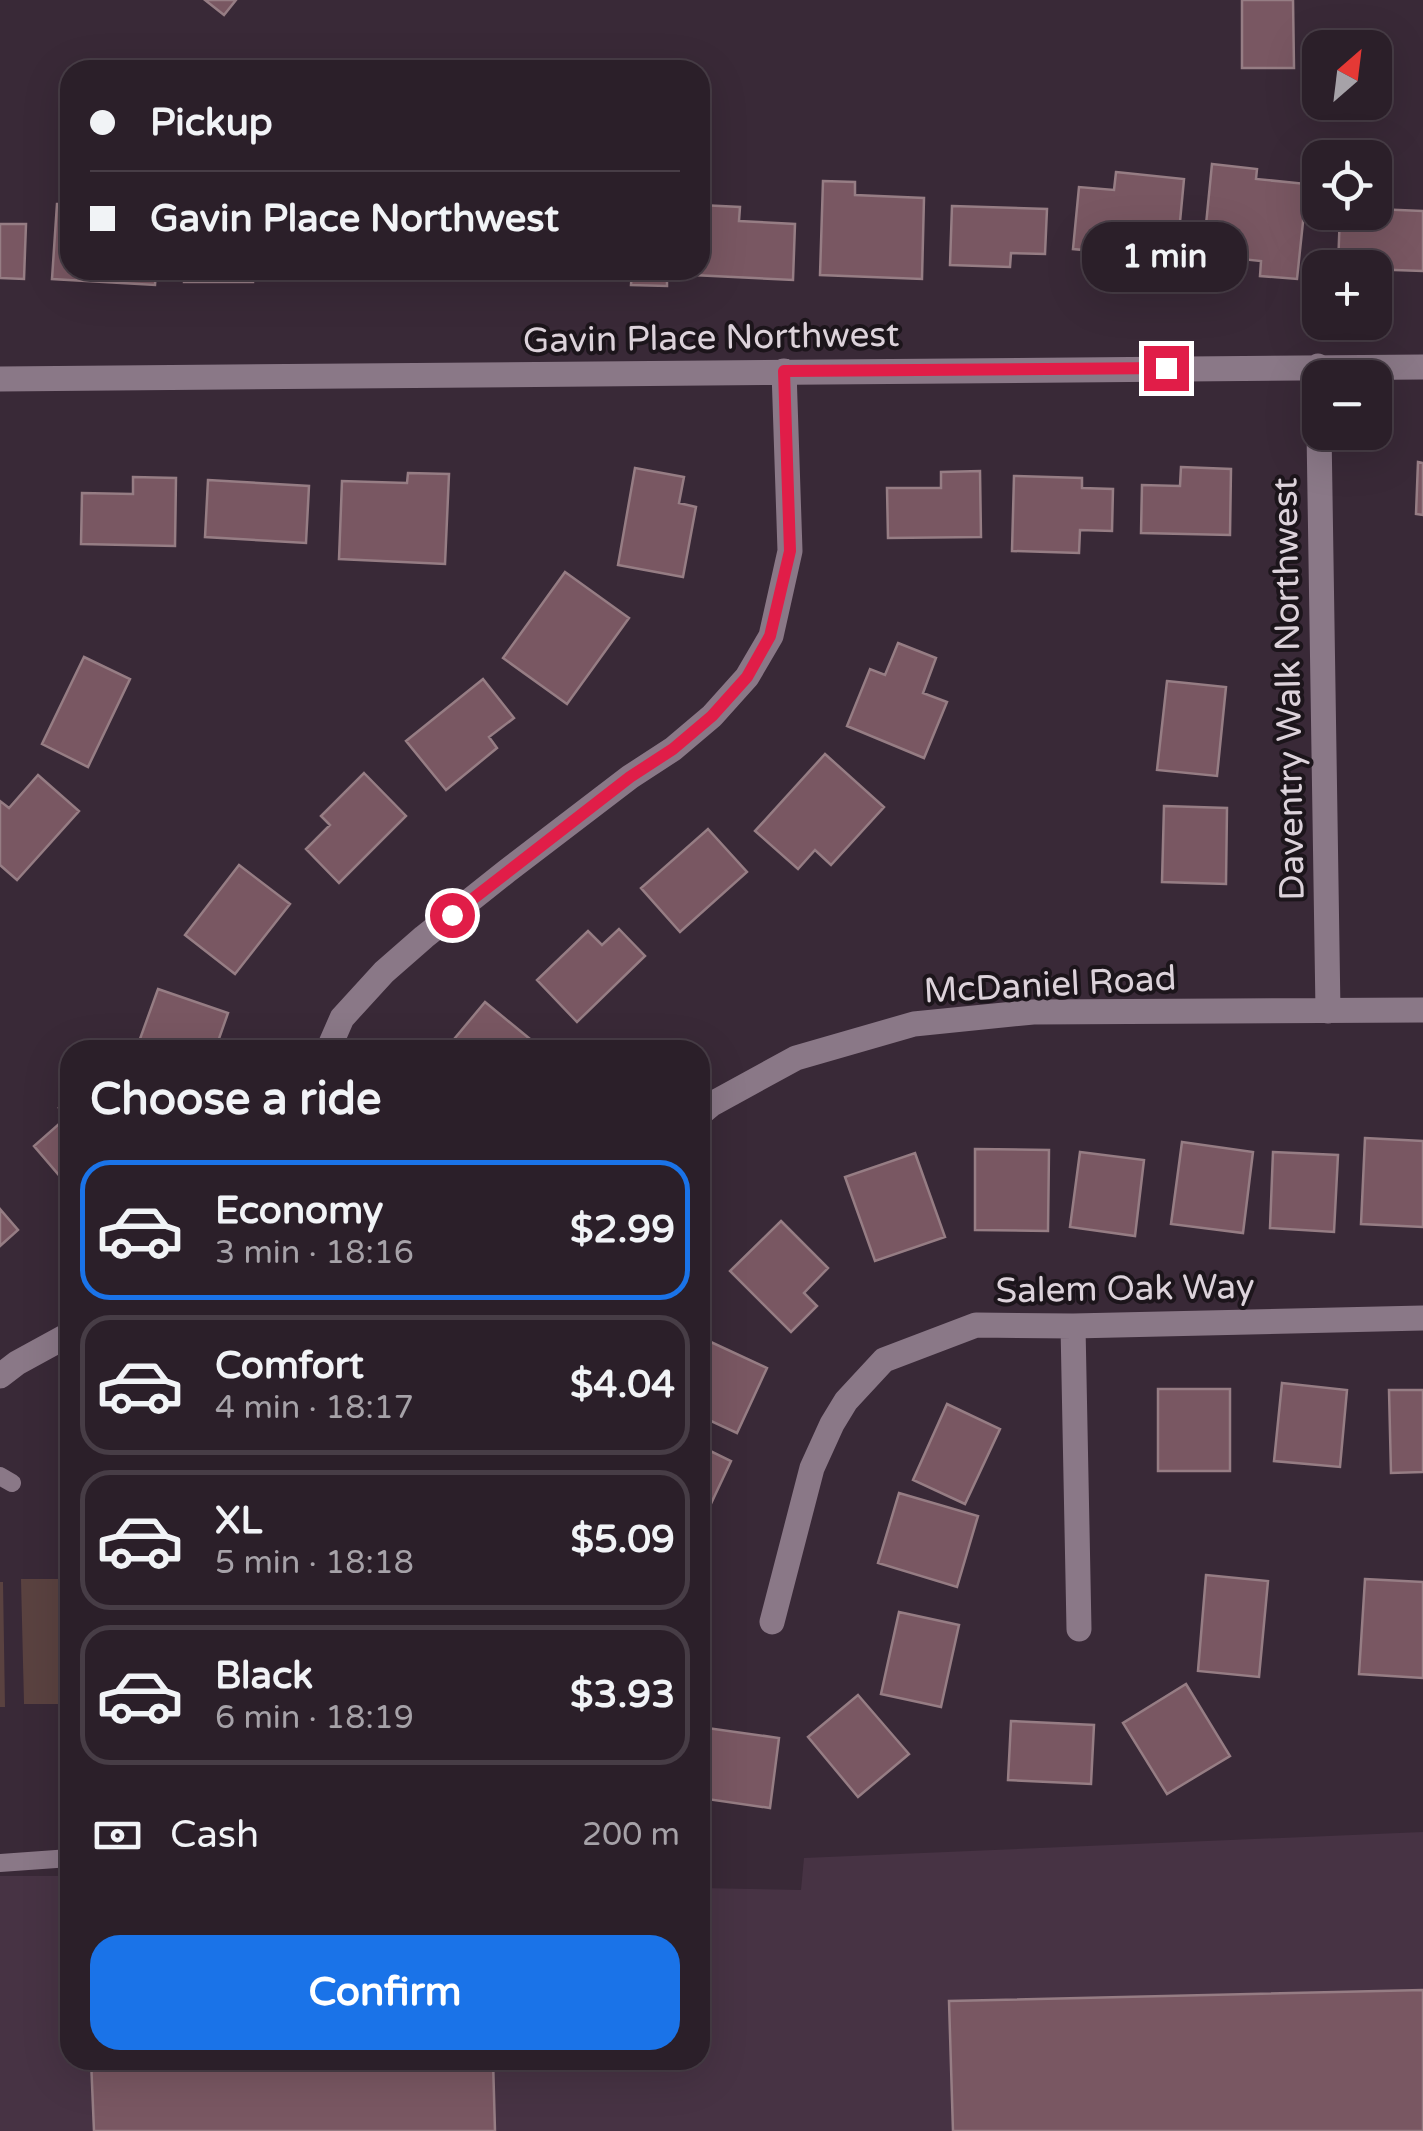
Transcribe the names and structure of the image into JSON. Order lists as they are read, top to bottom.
{
  "streets": {
    "street": [
      "Gavin Place Northwest",
      "Daventry Walk Northwest",
      "McDaniel Road",
      "Salem Oak Way"
    ]
  },
  "crossings": [
    ["Daventry Walk Northwest", "McDaniel Road"]
  ],
  "north": "top right",
  "page": {
    "map_buttons": ["+", "−"],
    "banner": ["Pickup", "Gavin Place Northwest"],
    "bubble": "1 min",
    "heading": "Choose a ride",
    "list": [
      {
        "name": "Economy",
        "note": "3 min · 18:16",
        "value": "$2.99"
      },
      {
        "name": "Comfort",
        "note": "4 min · 18:17",
        "value": "$4.04"
      },
      {
        "name": "XL",
        "note": "5 min · 18:18",
        "value": "$5.09"
      },
      {
        "name": "Black",
        "note": "6 min · 18:19",
        "value": "$3.93"
      }
    ],
    "pay": ["Cash", "200 m"],
    "buttons": "Confirm"
  }
}
